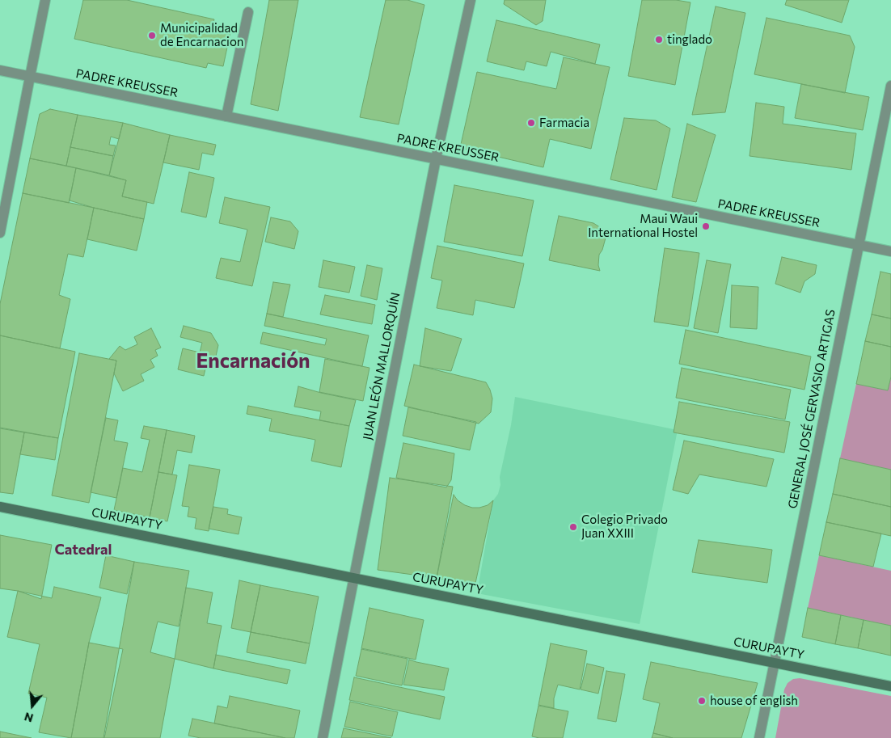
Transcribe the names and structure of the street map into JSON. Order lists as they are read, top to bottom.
{
  "streets": {
    "street": [
      "PADRE KREUSSER",
      "JUAN LEÓN MALLORQUÍN",
      "GENERAL JOSÉ GERVASIO ARTIGAS",
      "CURUPAYTY"
    ]
  },
  "crossings": [
    ["PADRE KREUSSER", "JUAN LEÓN MALLORQUÍN"],
    ["PADRE KREUSSER", "GENERAL JOSÉ GERVASIO ARTIGAS"],
    ["JUAN LEÓN MALLORQUÍN", "CURUPAYTY"],
    ["GENERAL JOSÉ GERVASIO ARTIGAS", "CURUPAYTY"]
  ],
  "districts": ["Encarnación", "Catedral"],
  "places": [
    "Municipalidad de Encarnacion",
    "tinglado",
    "Farmacia",
    "Maui Waui International Hostel",
    "Colegio Privado Juan XXIII",
    "house of english"
  ],
  "north": "bottom"
}
